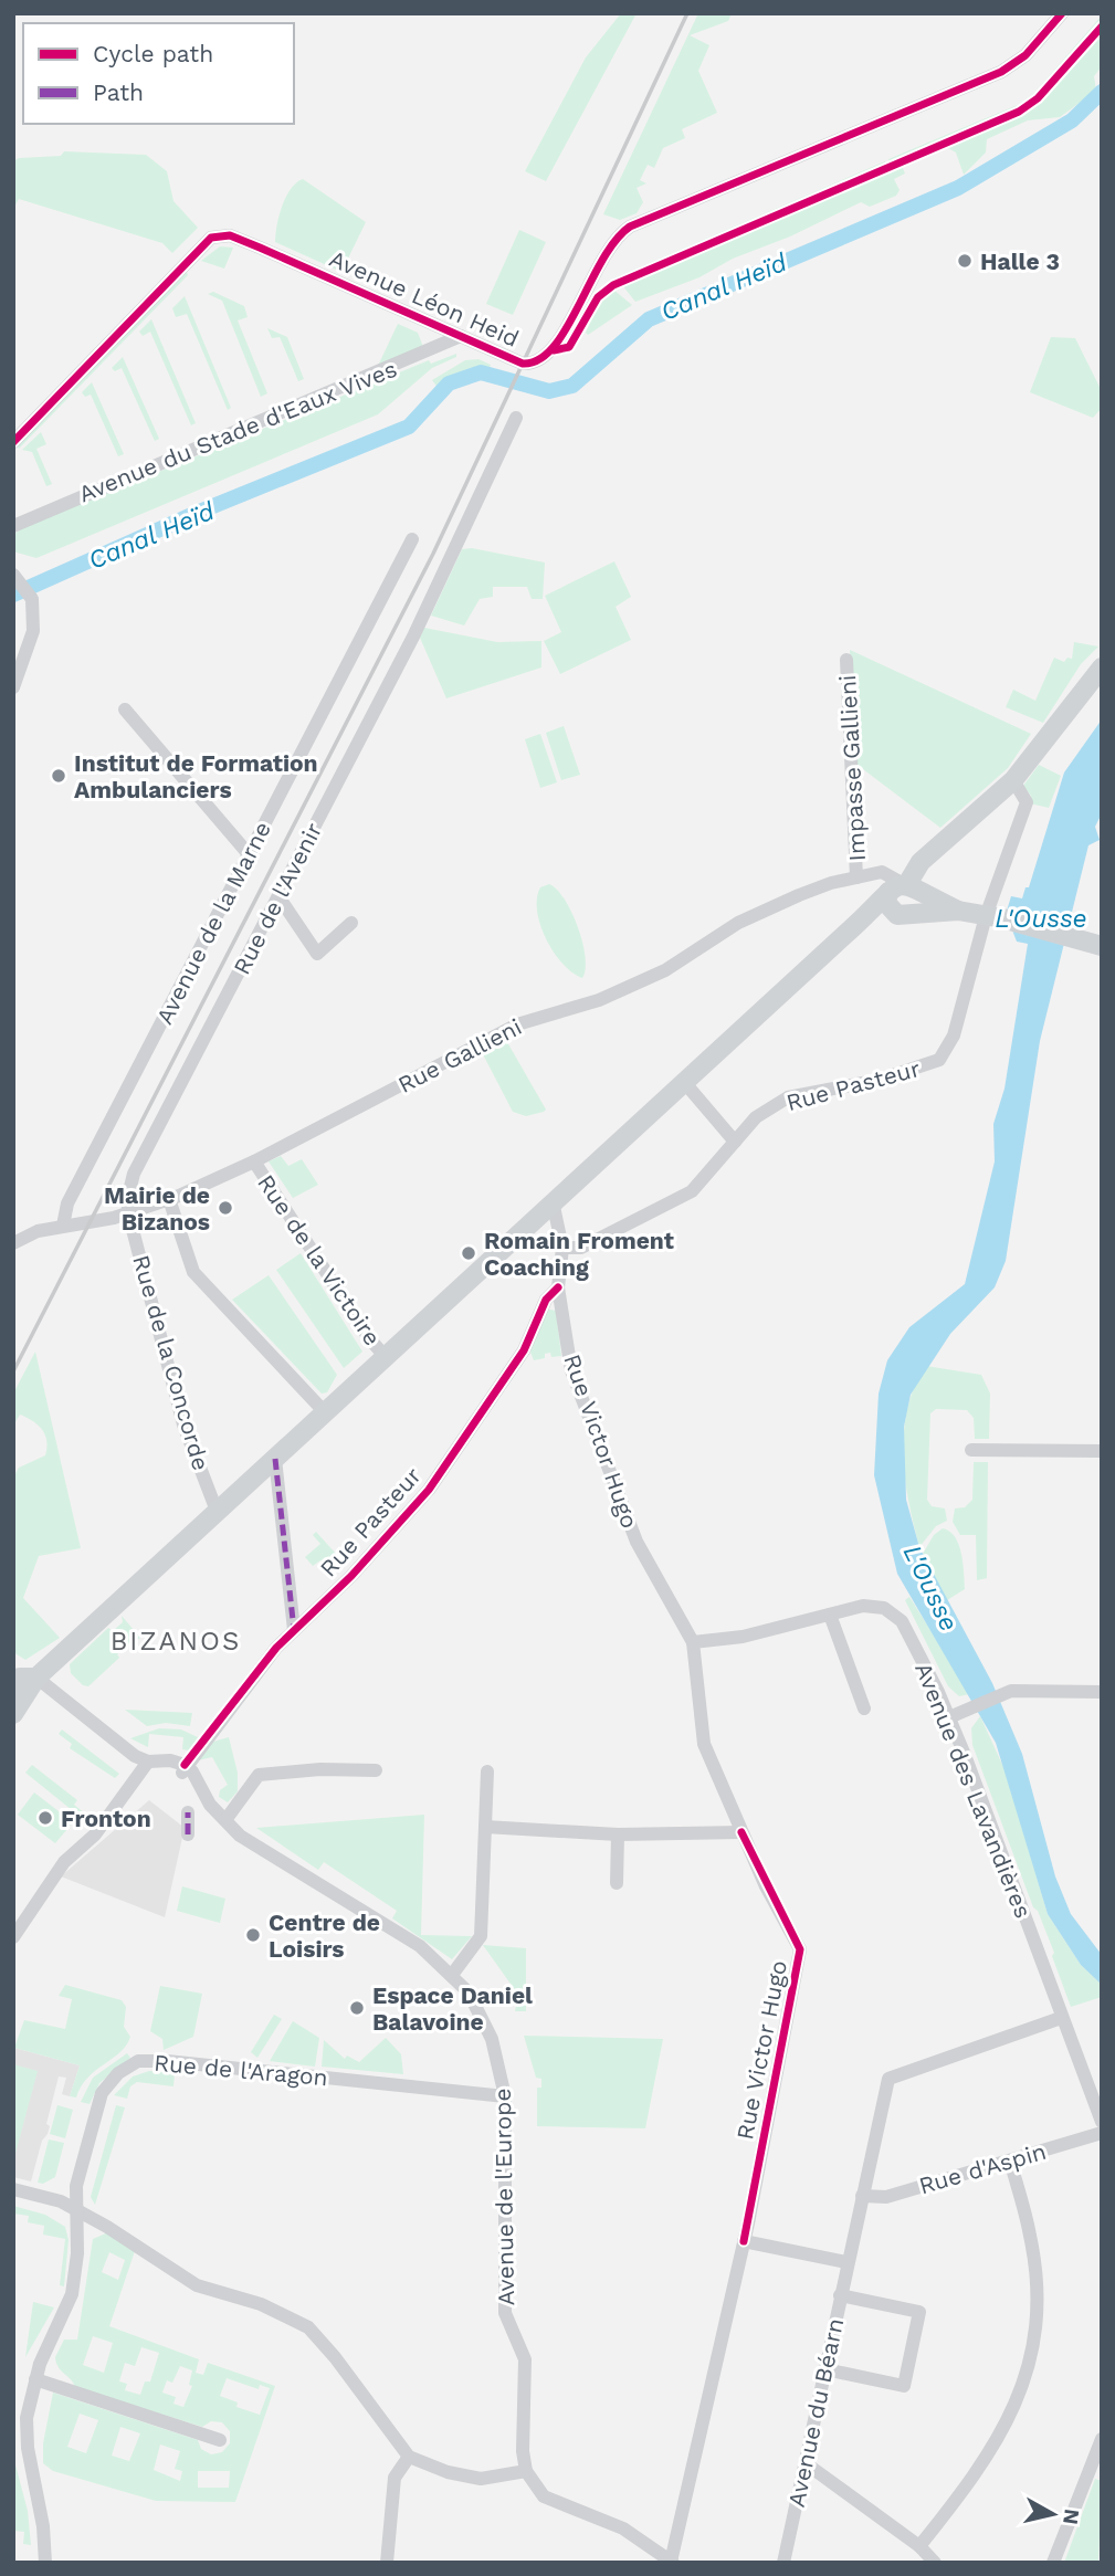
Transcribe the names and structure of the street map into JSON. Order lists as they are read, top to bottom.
{
  "streets": {
    "street": [
      "Avenue Léon Heid",
      "Avenue du Stade d'Eaux Vives",
      "Impasse Gallieni",
      "Rue de l'Avenir",
      "Avenue de la Marne",
      "Rue Gallieni",
      "Rue Pasteur",
      "Rue de la Victoire",
      "Rue de la Concorde",
      "Rue Victor Hugo",
      "Avenue des Lavandières",
      "Rue de l'Aragon",
      "Rue d'Aspin",
      "Avenue de l'Europe",
      "Avenue du Béarn"
    ]
  },
  "crossings": [
    ["Avenue Léon Heid", "Avenue du Stade d'Eaux Vives"],
    ["Impasse Gallieni", "Rue Gallieni"],
    ["Rue de l'Avenir", "Rue Gallieni"],
    ["Rue de l'Avenir", "Rue de la Concorde"],
    ["Avenue de la Marne", "Rue Gallieni"],
    ["Rue Gallieni", "Rue de la Victoire"],
    ["Rue Gallieni", "Rue de la Concorde"],
    ["Rue Pasteur", "Rue Victor Hugo"],
    ["Rue Pasteur", "Avenue de l'Europe"],
    ["Rue Victor Hugo", "Avenue des Lavandières"],
    ["Avenue des Lavandières", "Avenue du Béarn"],
    ["Rue de l'Aragon", "Avenue de l'Europe"],
    ["Rue d'Aspin", "Avenue du Béarn"]
  ],
  "districts": ["BIZANOS"],
  "water": ["Canal Heïd", "L'Ousse"],
  "places": [
    "Halle 3",
    "Institut de Formation Ambulanciers",
    "Mairie de Bizanos",
    "Romain Froment Coaching",
    "Fronton",
    "Centre de Loisirs",
    "Espace Daniel Balavoine"
  ],
  "legend": ["Cycle path", "Path"],
  "north": "right"
}
